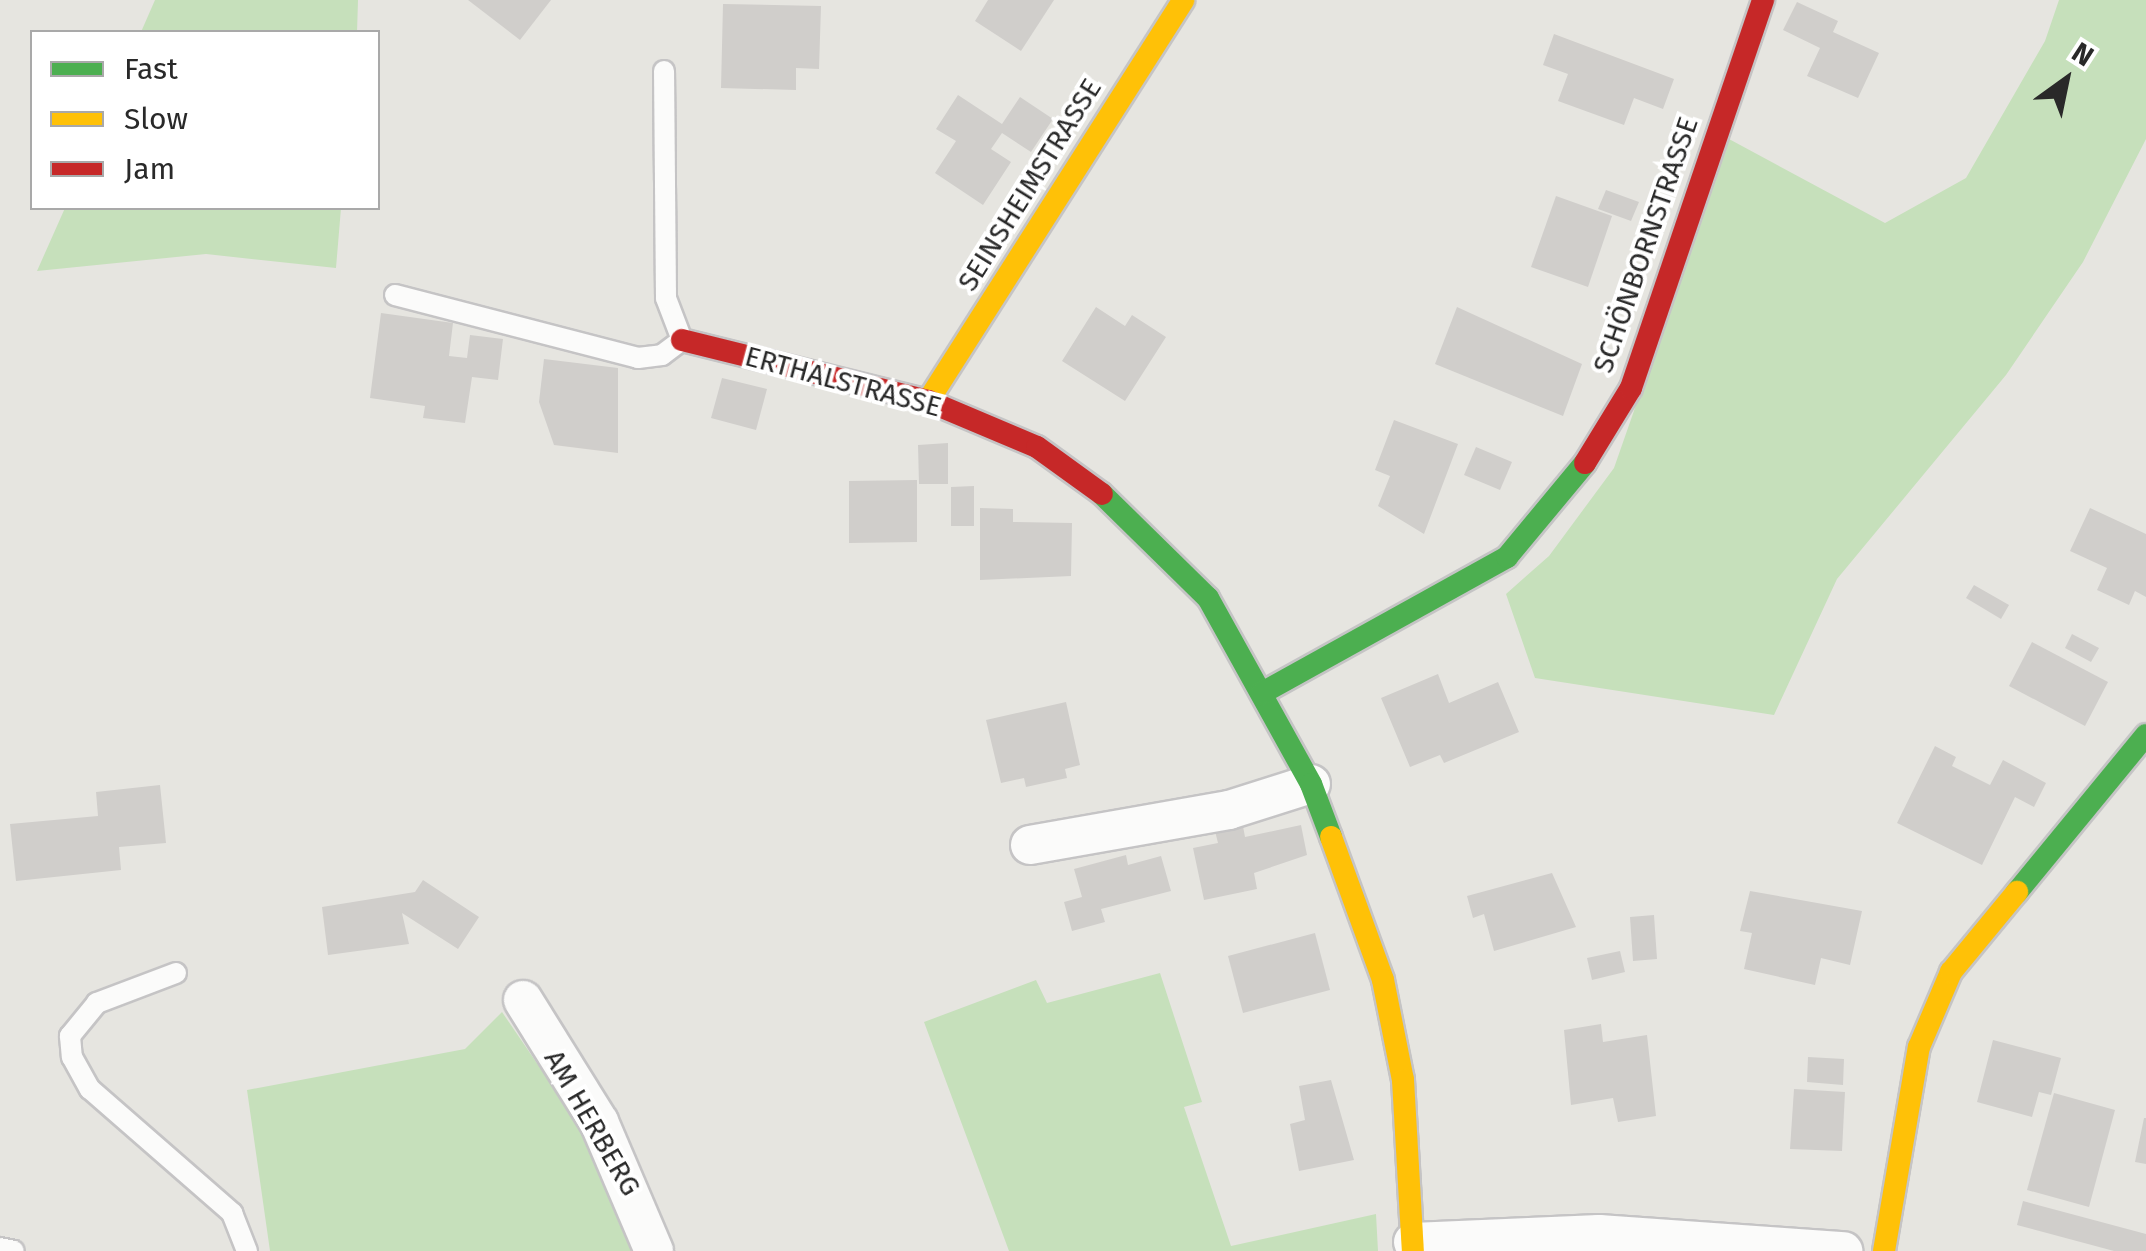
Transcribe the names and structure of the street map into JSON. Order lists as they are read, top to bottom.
{
  "streets": {
    "street": [
      "SEINSHEIMSTRASSE",
      "SCHÖNBORNSTRASSE",
      "ERTHALSTRASSE",
      "AM HERBERG"
    ]
  },
  "crossings": [
    ["SEINSHEIMSTRASSE", "ERTHALSTRASSE"],
    ["SCHÖNBORNSTRASSE", "ERTHALSTRASSE"]
  ],
  "legend": ["Fast", "Slow", "Jam"],
  "north": "top right"
}
